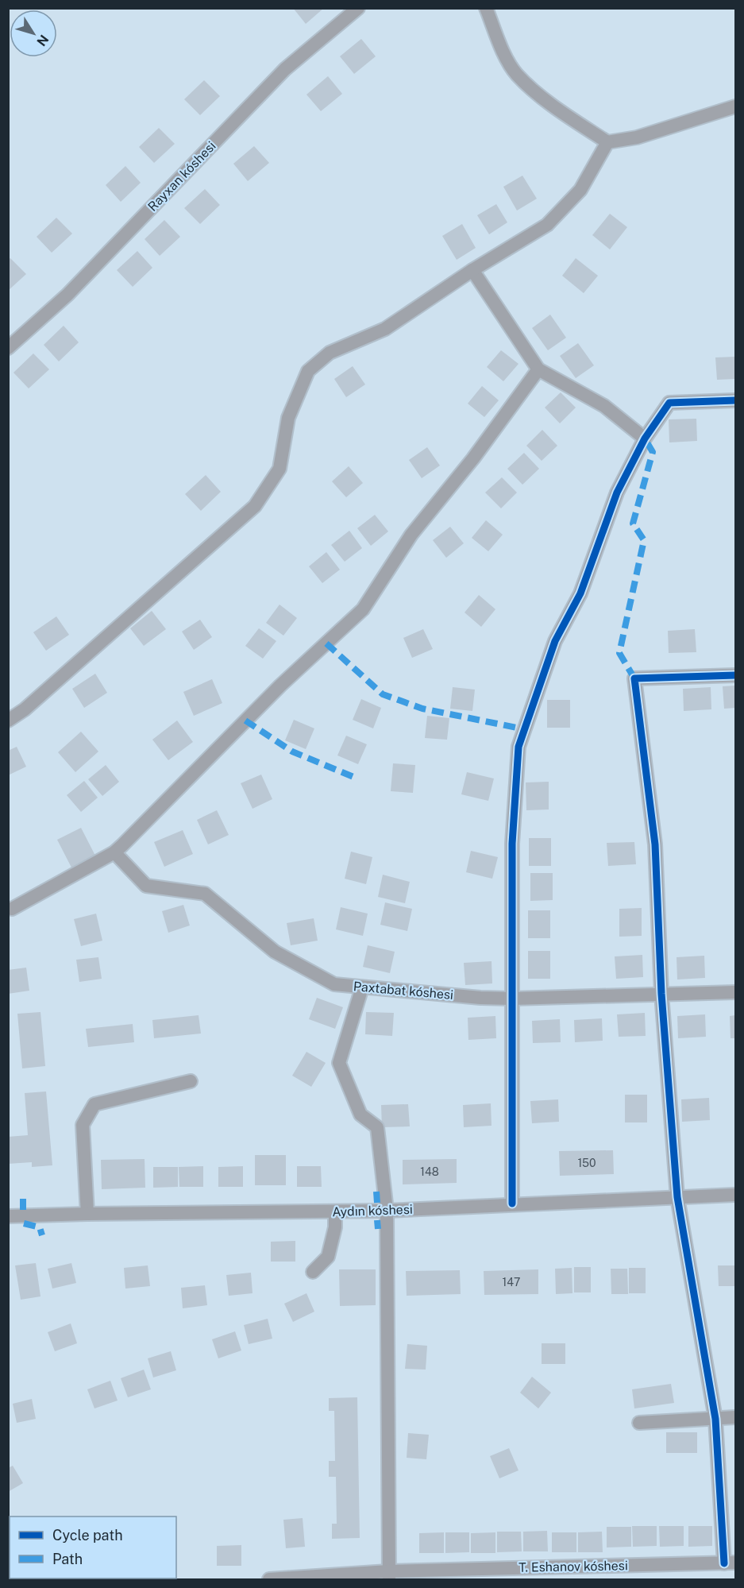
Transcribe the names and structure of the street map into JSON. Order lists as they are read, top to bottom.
{
  "streets": {
    "street": [
      "Rayxan kóshesi",
      "Paxtabat kóshesi",
      "Aydın kóshesi",
      "T. Eshanov kóshesi"
    ]
  },
  "house_numbers": ["150", "148", "147"],
  "legend": ["Cycle path", "Path"],
  "north": "bottom right"
}
